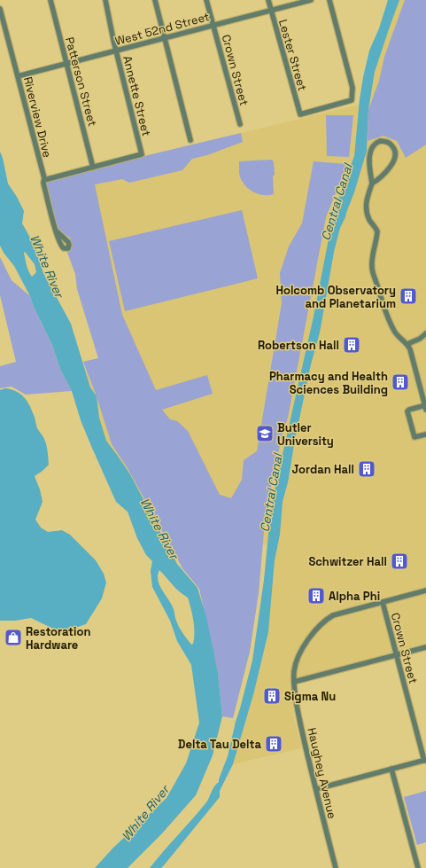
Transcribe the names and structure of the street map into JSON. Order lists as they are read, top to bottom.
{
  "streets": {
    "street": [
      "West 52nd Street",
      "Lester Street",
      "Crown Street",
      "Patterson Street",
      "Annette Street",
      "Riverview Drive",
      "Haughey Avenue"
    ]
  },
  "crossings": [
    ["West 52nd Street", "Lester Street"],
    ["West 52nd Street", "Crown Street"],
    ["West 52nd Street", "Patterson Street"],
    ["West 52nd Street", "Annette Street"],
    ["West 52nd Street", "Riverview Drive"],
    ["Crown Street", "Haughey Avenue"],
    ["Patterson Street", "Annette Street"]
  ],
  "water": ["Central Canal", "White River"],
  "places": {
    "building": [
      "Holcomb Observatory and Planetarium",
      "Robertson Hall",
      "Pharmacy and Health Sciences Building",
      "Jordan Hall",
      "Schwitzer Hall",
      "Alpha Phi",
      "Sigma Nu",
      "Delta Tau Delta"
    ],
    "school or university": ["Butler University"],
    "shop": ["Restoration Hardware"]
  }
}
